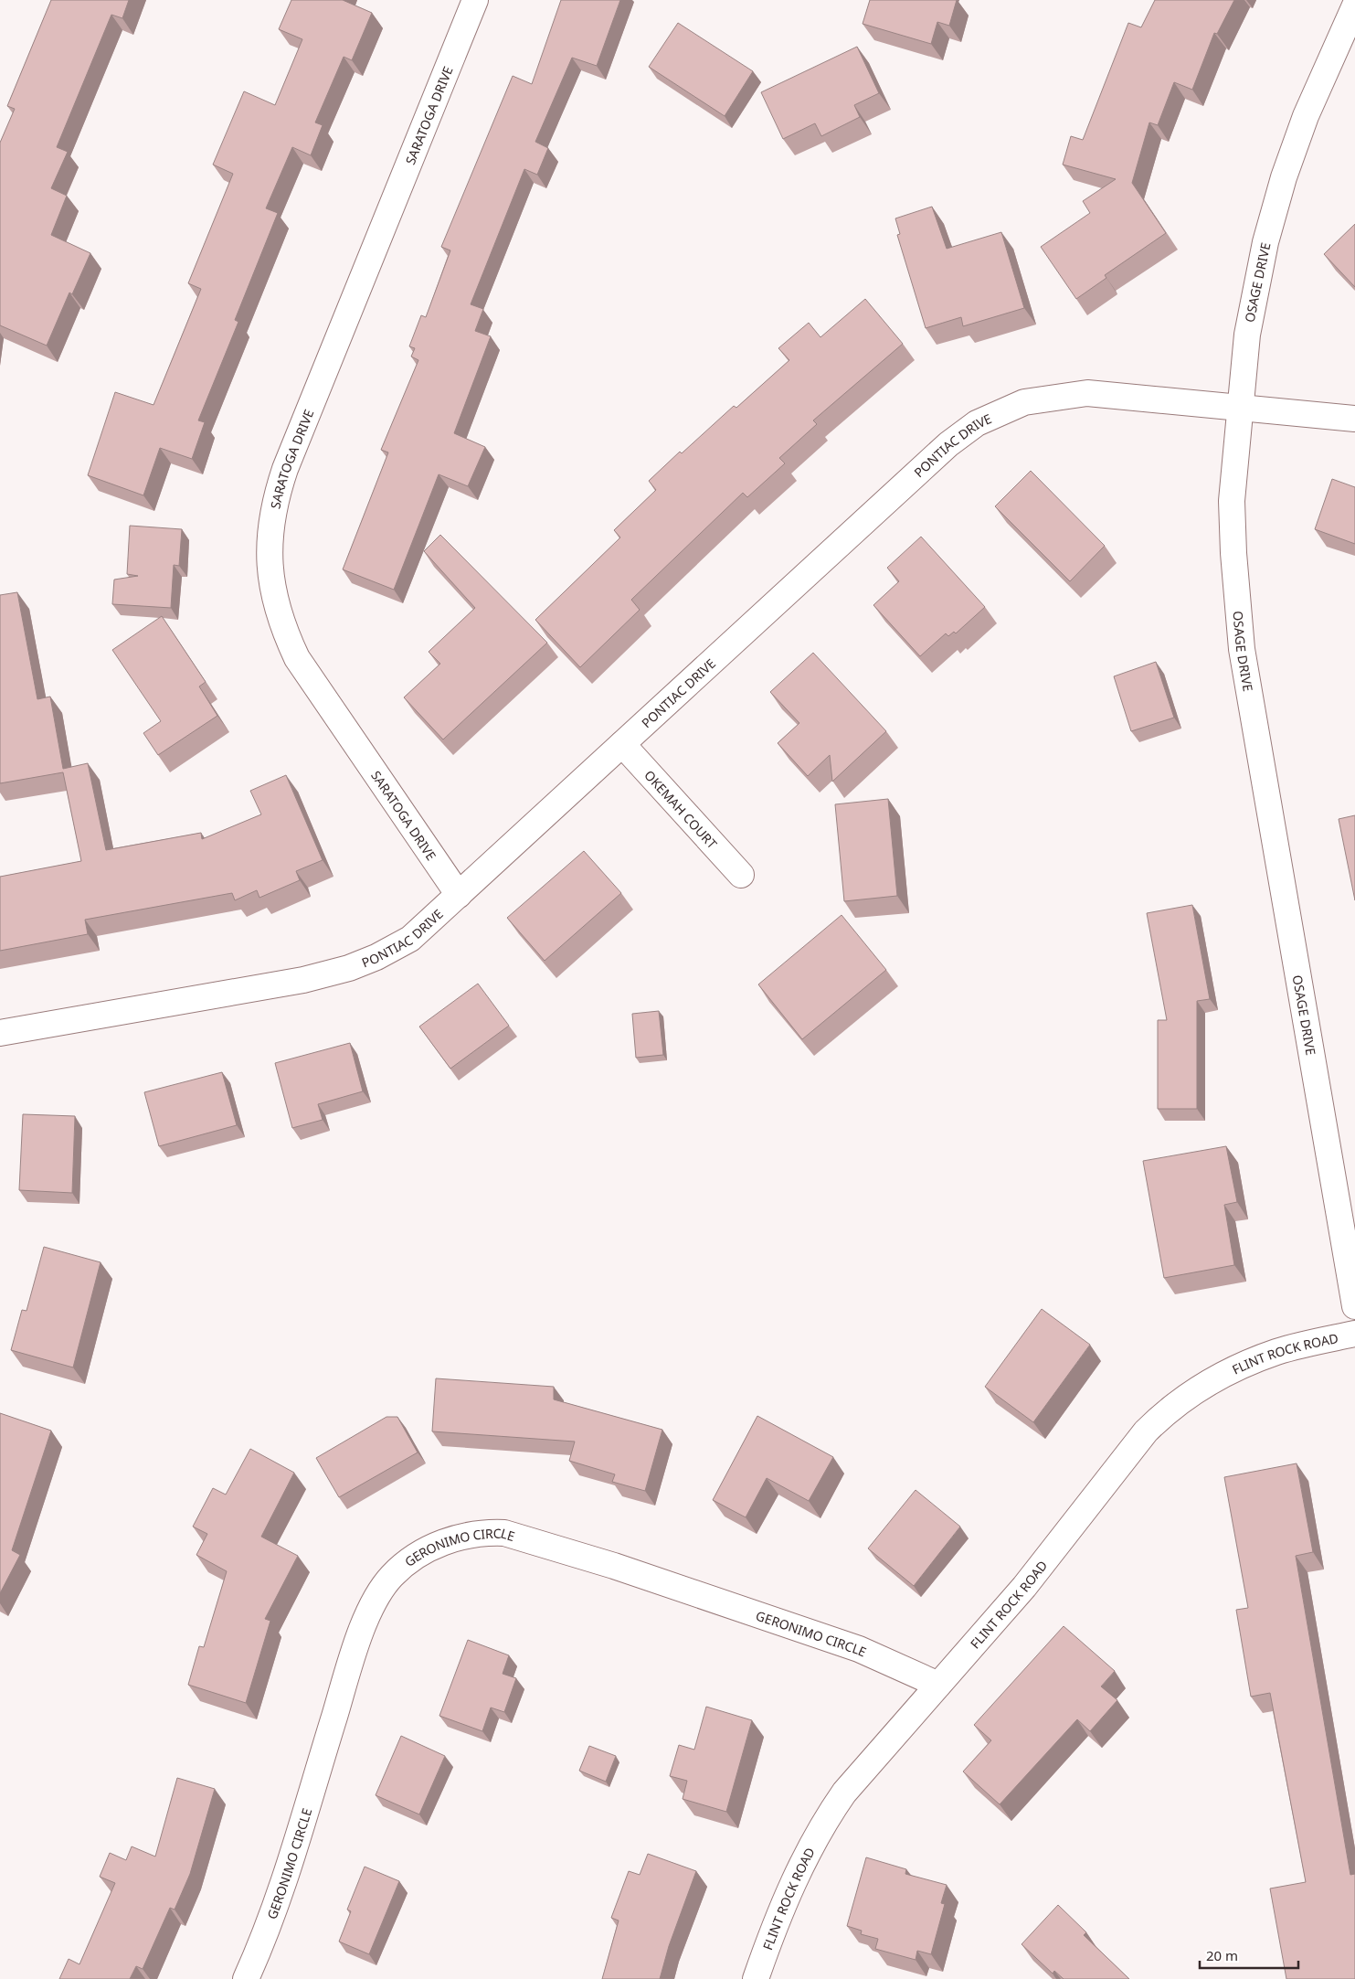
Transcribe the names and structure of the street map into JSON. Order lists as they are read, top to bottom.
{
  "streets": {
    "street": [
      "SARATOGA DRIVE",
      "OSAGE DRIVE",
      "PONTIAC DRIVE",
      "OKEMAH COURT",
      "FLINT ROCK ROAD",
      "GERONIMO CIRCLE"
    ]
  },
  "crossings": [
    ["SARATOGA DRIVE", "PONTIAC DRIVE"],
    ["OSAGE DRIVE", "PONTIAC DRIVE"],
    ["PONTIAC DRIVE", "OKEMAH COURT"],
    ["FLINT ROCK ROAD", "GERONIMO CIRCLE"]
  ],
  "scale_bar": "20 m"
}
